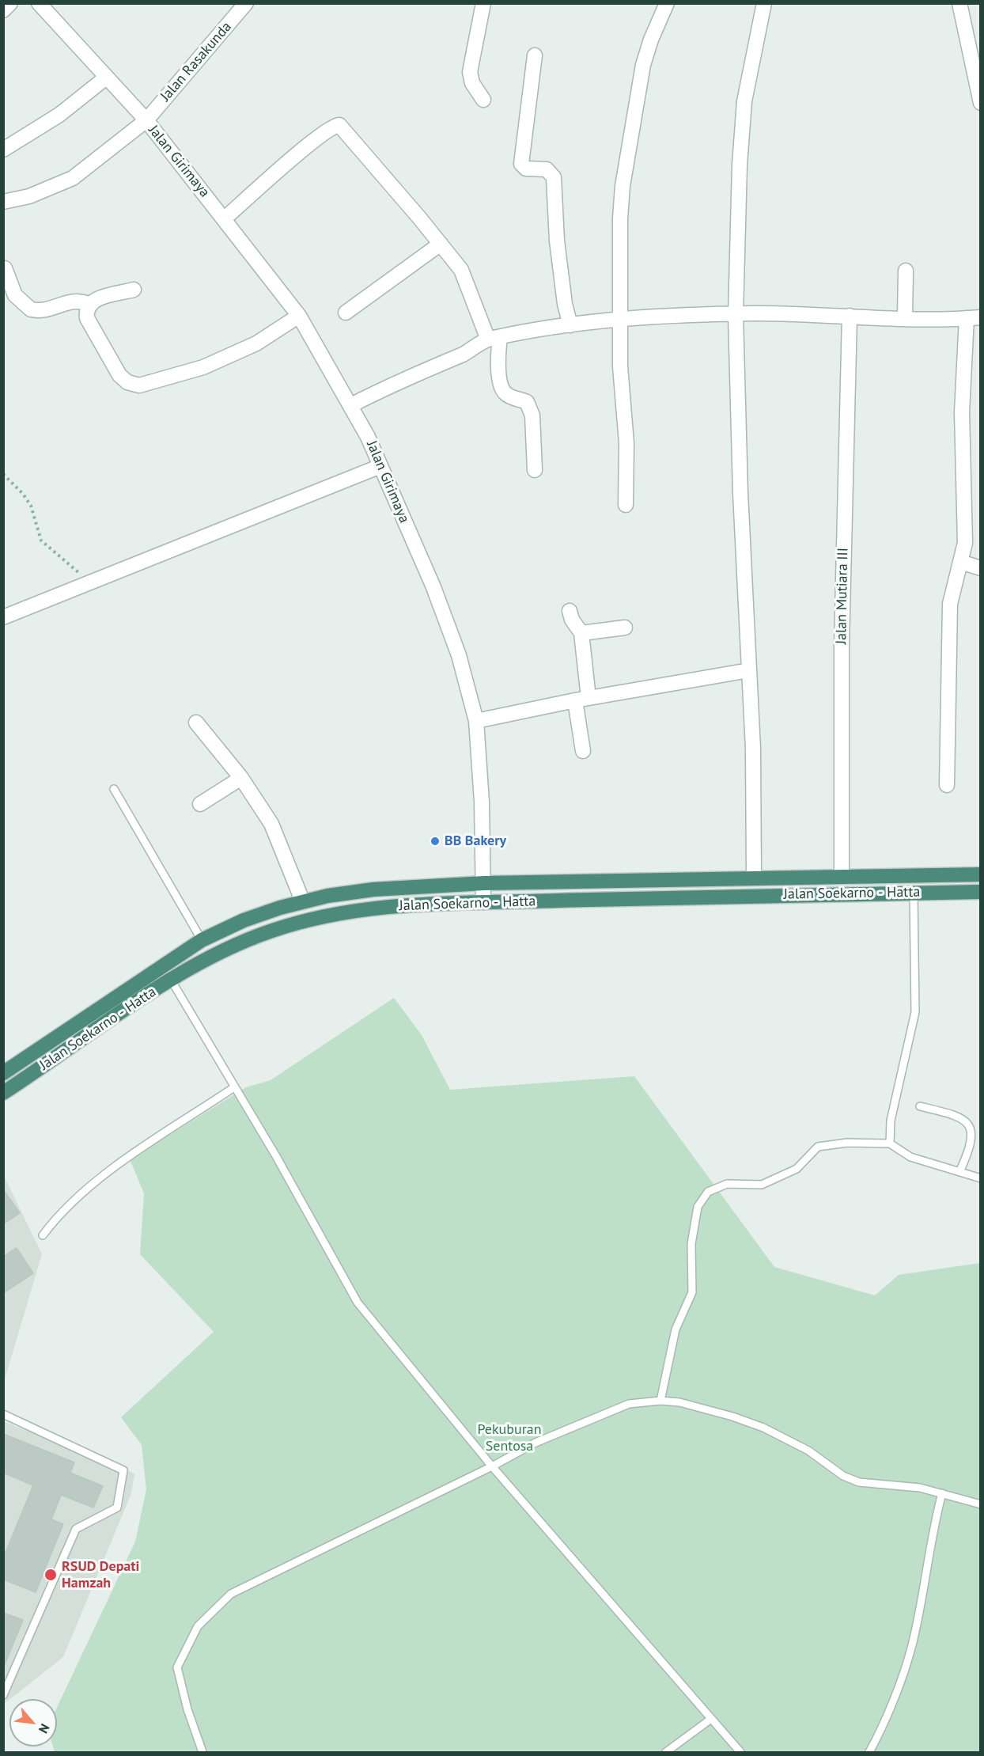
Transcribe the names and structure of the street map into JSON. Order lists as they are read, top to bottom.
{
  "streets": {
    "highway": ["Jalan Soekarno - Hatta"],
    "street": ["Jalan Rasakunda", "Jalan Girimaya", "Jalan Mutiara III"]
  },
  "crossings": [
    ["Jalan Rasakunda", "Jalan Girimaya"],
    ["Jalan Girimaya", "Jalan Soekarno - Hatta"],
    ["Jalan Mutiara III", "Jalan Soekarno - Hatta"]
  ],
  "parks": ["Pekuburan Sentosa"],
  "places": ["BB Bakery", "RSUD Depati Hamzah"],
  "north": "bottom right"
}
